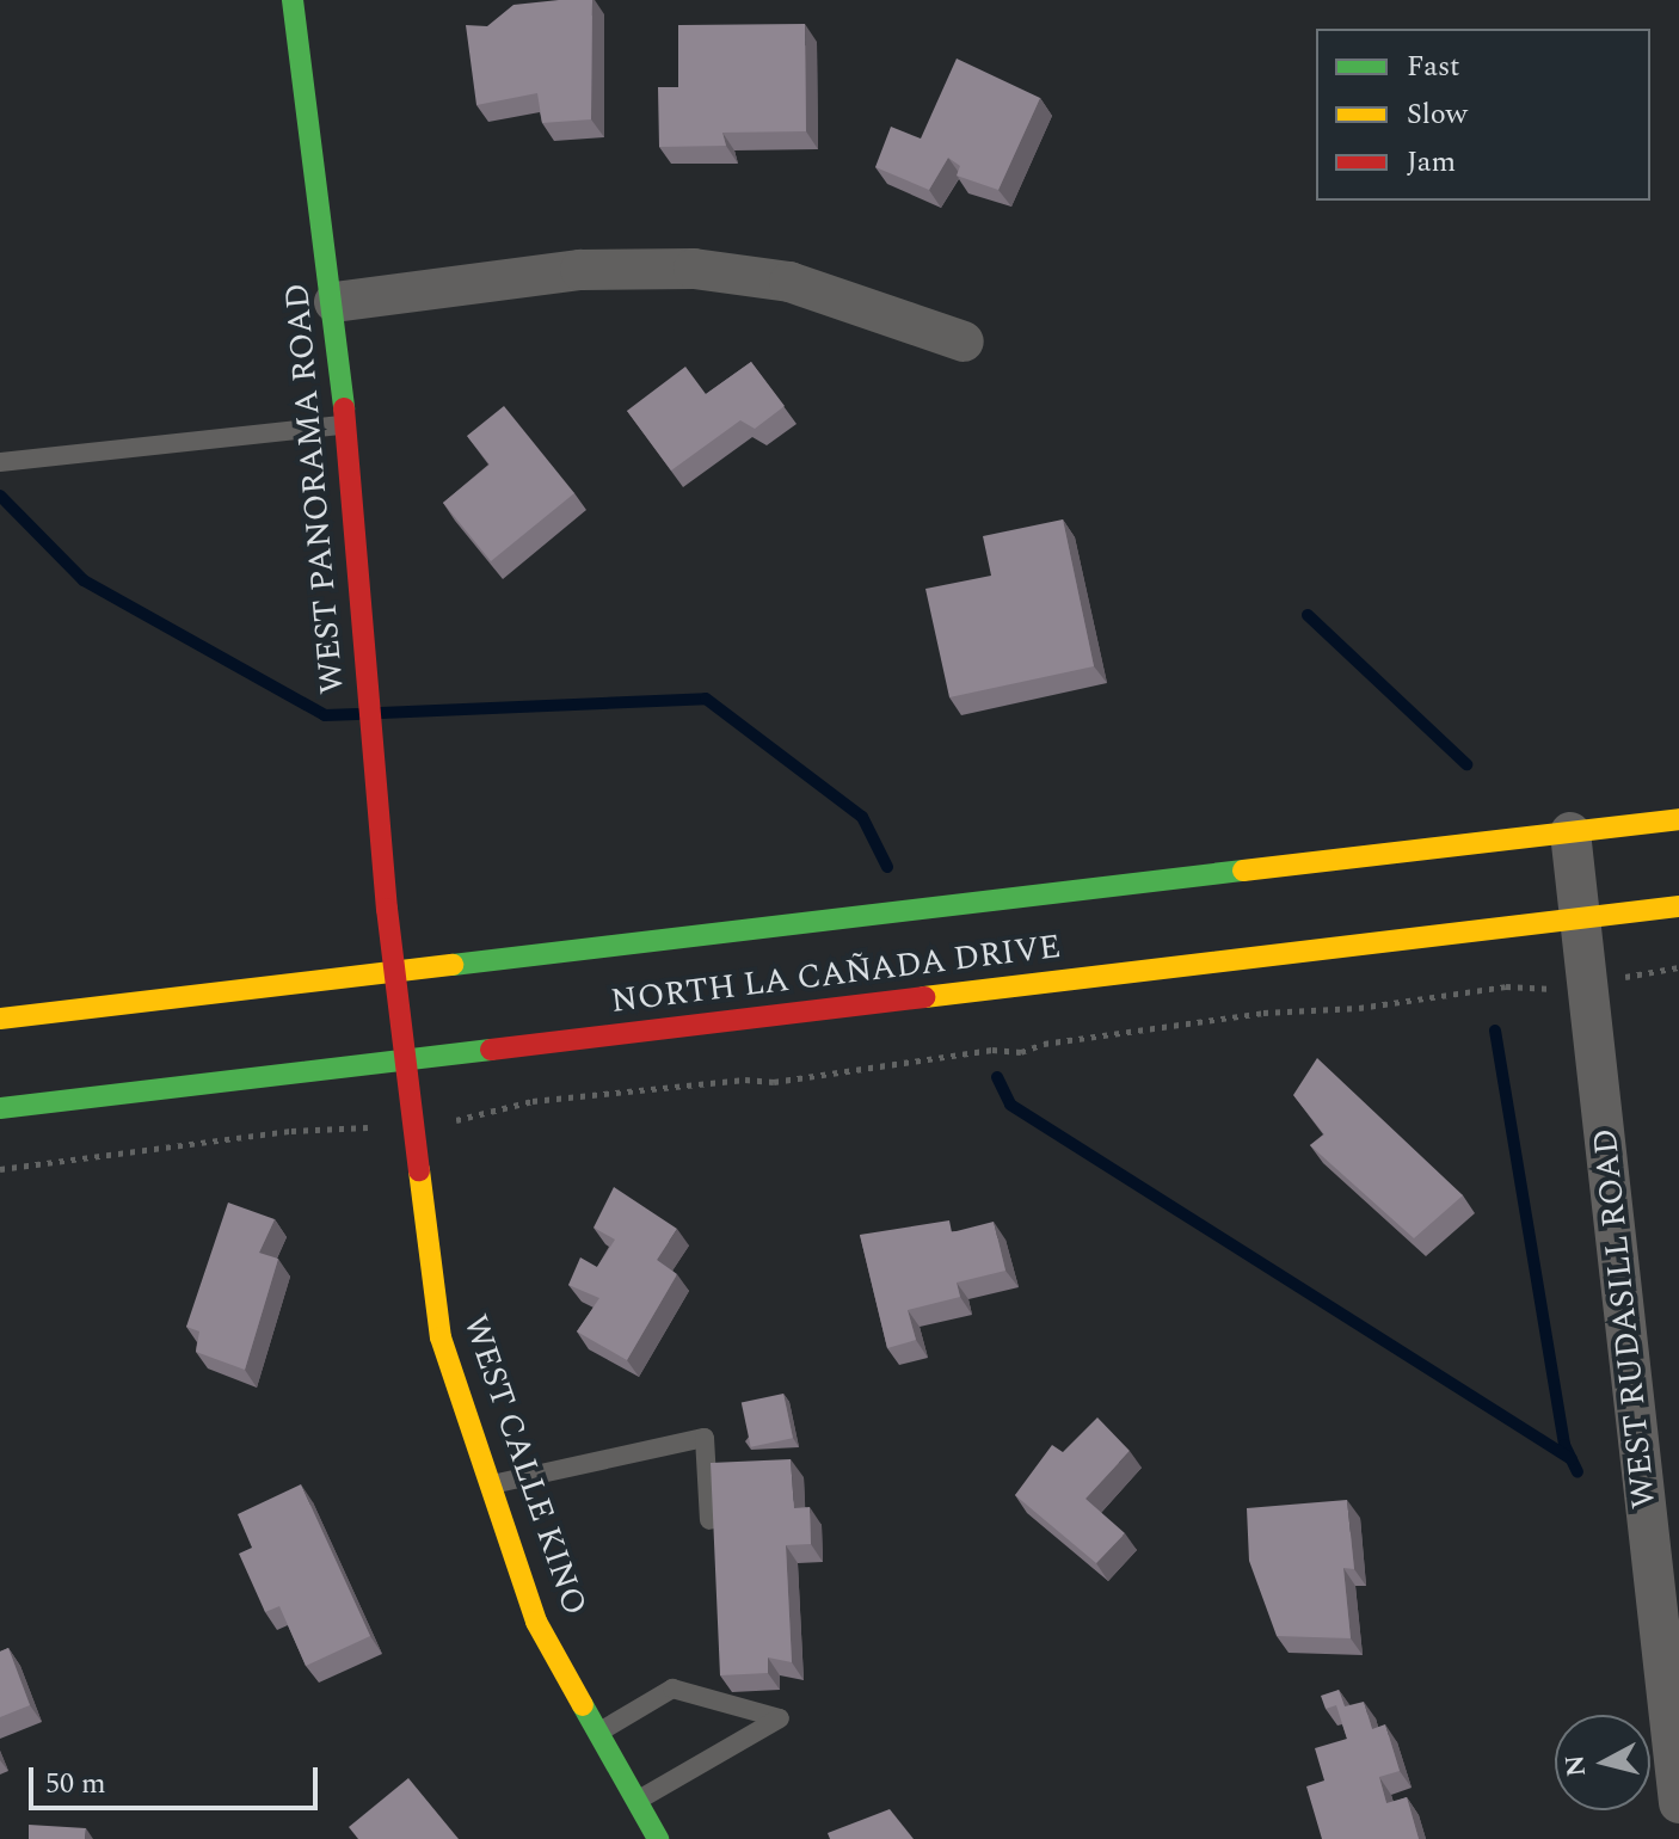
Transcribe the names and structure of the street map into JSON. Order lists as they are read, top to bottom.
{
  "streets": {
    "main road": ["WEST PANORAMA ROAD", "NORTH LA CAÑADA DRIVE", "WEST CALLE KINO"],
    "street": ["WEST RUDASILL ROAD"]
  },
  "crossings": [
    ["WEST PANORAMA ROAD", "NORTH LA CAÑADA DRIVE"],
    ["WEST PANORAMA ROAD", "WEST CALLE KINO"],
    ["NORTH LA CAÑADA DRIVE", "WEST RUDASILL ROAD"],
    ["NORTH LA CAÑADA DRIVE", "WEST CALLE KINO"]
  ],
  "legend": ["Fast", "Slow", "Jam"],
  "scale_bar": "50 m",
  "north": "left"
}
